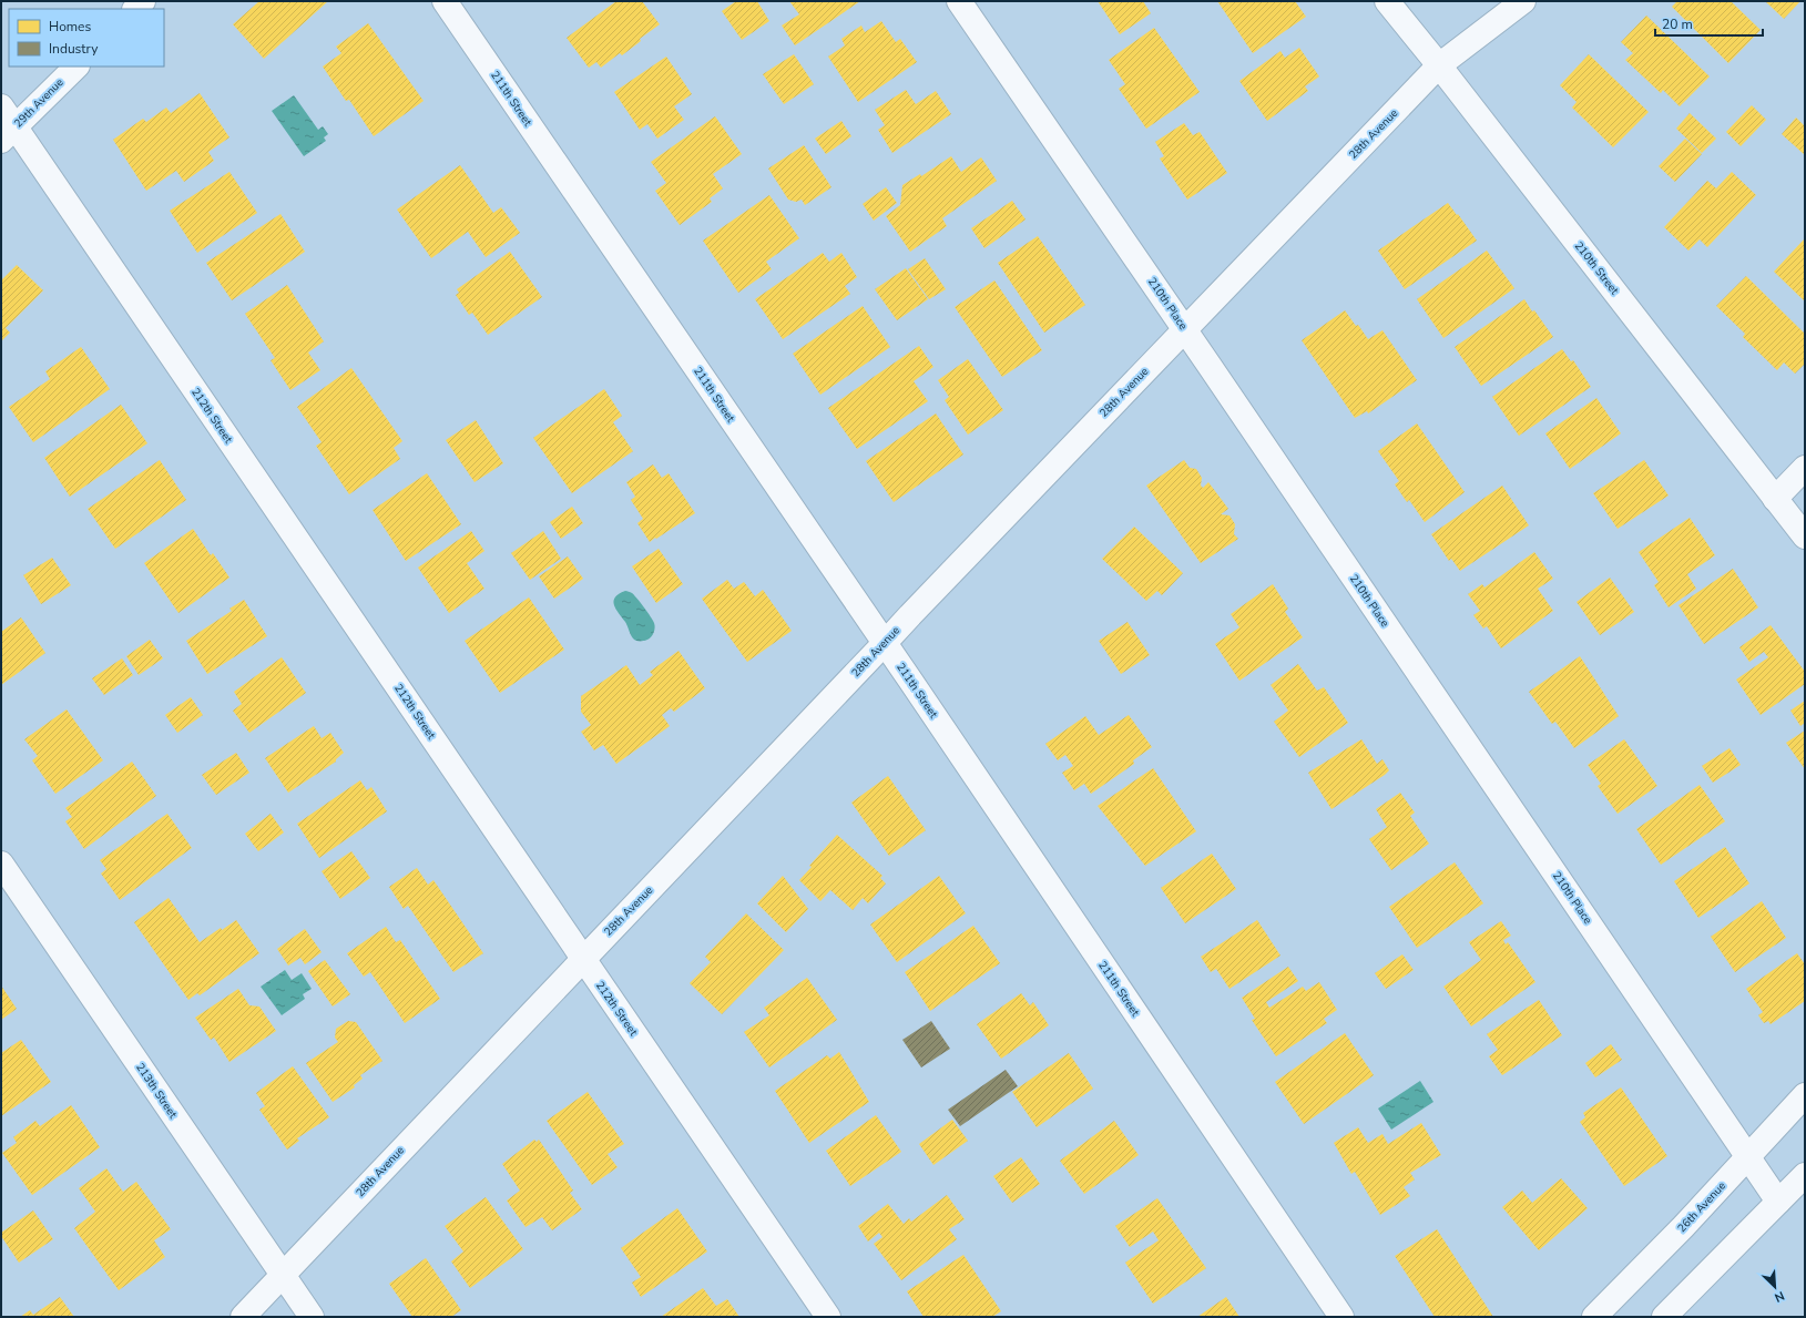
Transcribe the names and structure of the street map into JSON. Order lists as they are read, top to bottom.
{
  "streets": {
    "street": [
      "211th Street",
      "29th Avenue",
      "28th Avenue",
      "210th Street",
      "210th Place",
      "212th Street",
      "213th Street",
      "26th Avenue"
    ]
  },
  "crossings": [
    ["211th Street", "28th Avenue"],
    ["29th Avenue", "212th Street"],
    ["28th Avenue", "210th Street"],
    ["28th Avenue", "210th Place"],
    ["28th Avenue", "212th Street"],
    ["28th Avenue", "213th Street"],
    ["210th Place", "26th Avenue"]
  ],
  "legend": ["Homes", "Industry"],
  "scale_bar": "20 m",
  "north": "bottom right"
}
